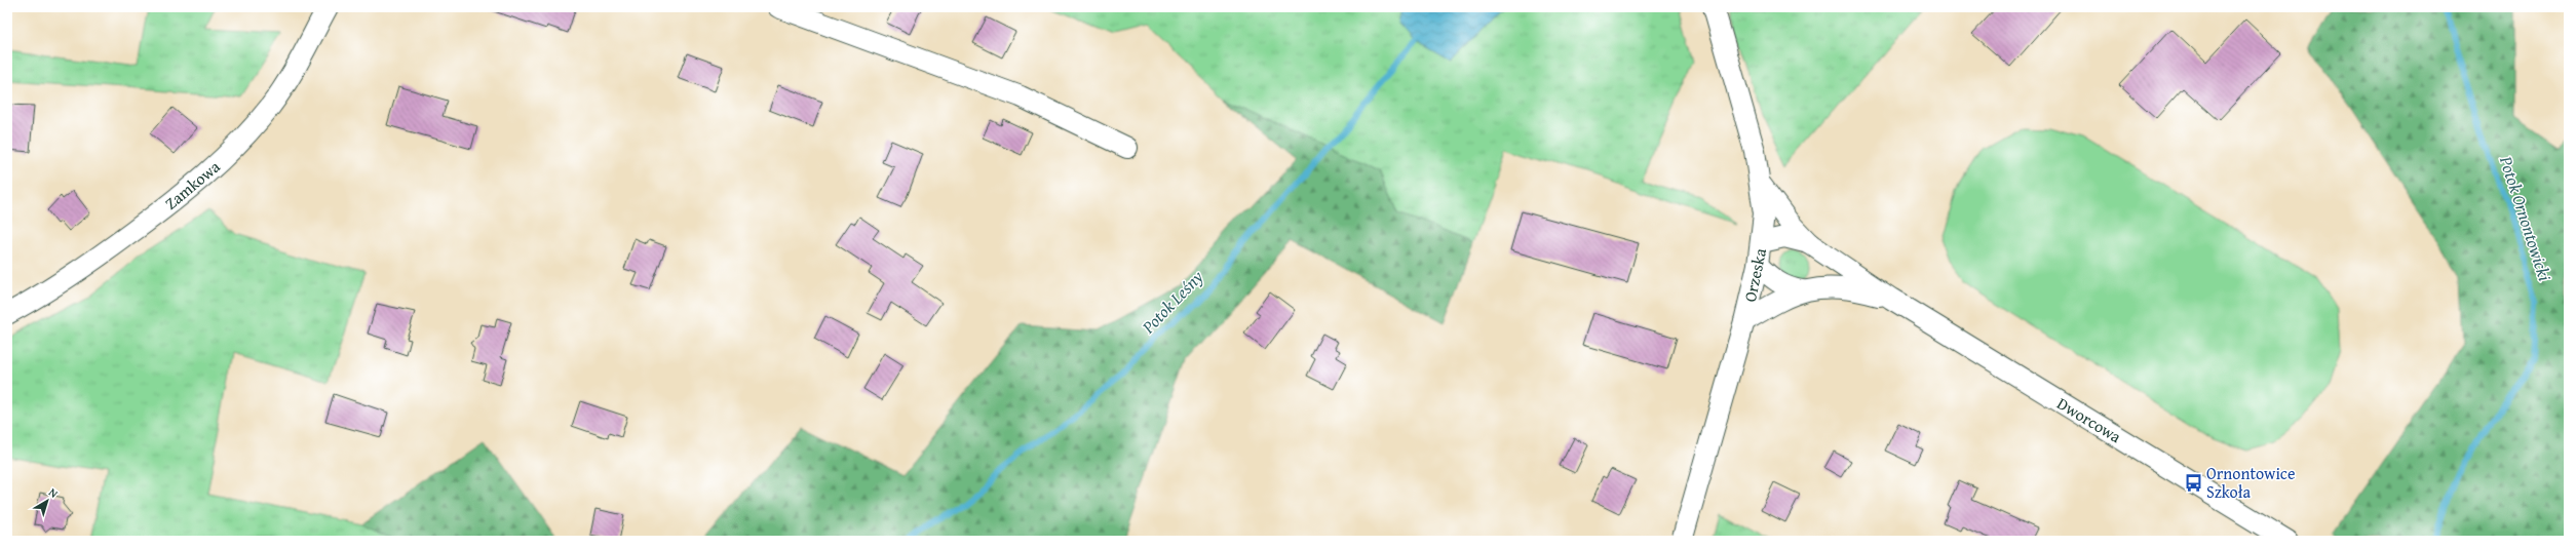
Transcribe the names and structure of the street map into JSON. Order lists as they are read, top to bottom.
{
  "streets": {
    "street": ["Zamkowa", "Orzeska", "Dworcowa"]
  },
  "crossings": [
    ["Orzeska", "Dworcowa"]
  ],
  "water": ["Potok Ornontowicki", "Potok Leśny"],
  "places": {
    "bus stop": ["Ornontowice Szkoła"]
  },
  "north": "top right"
}
